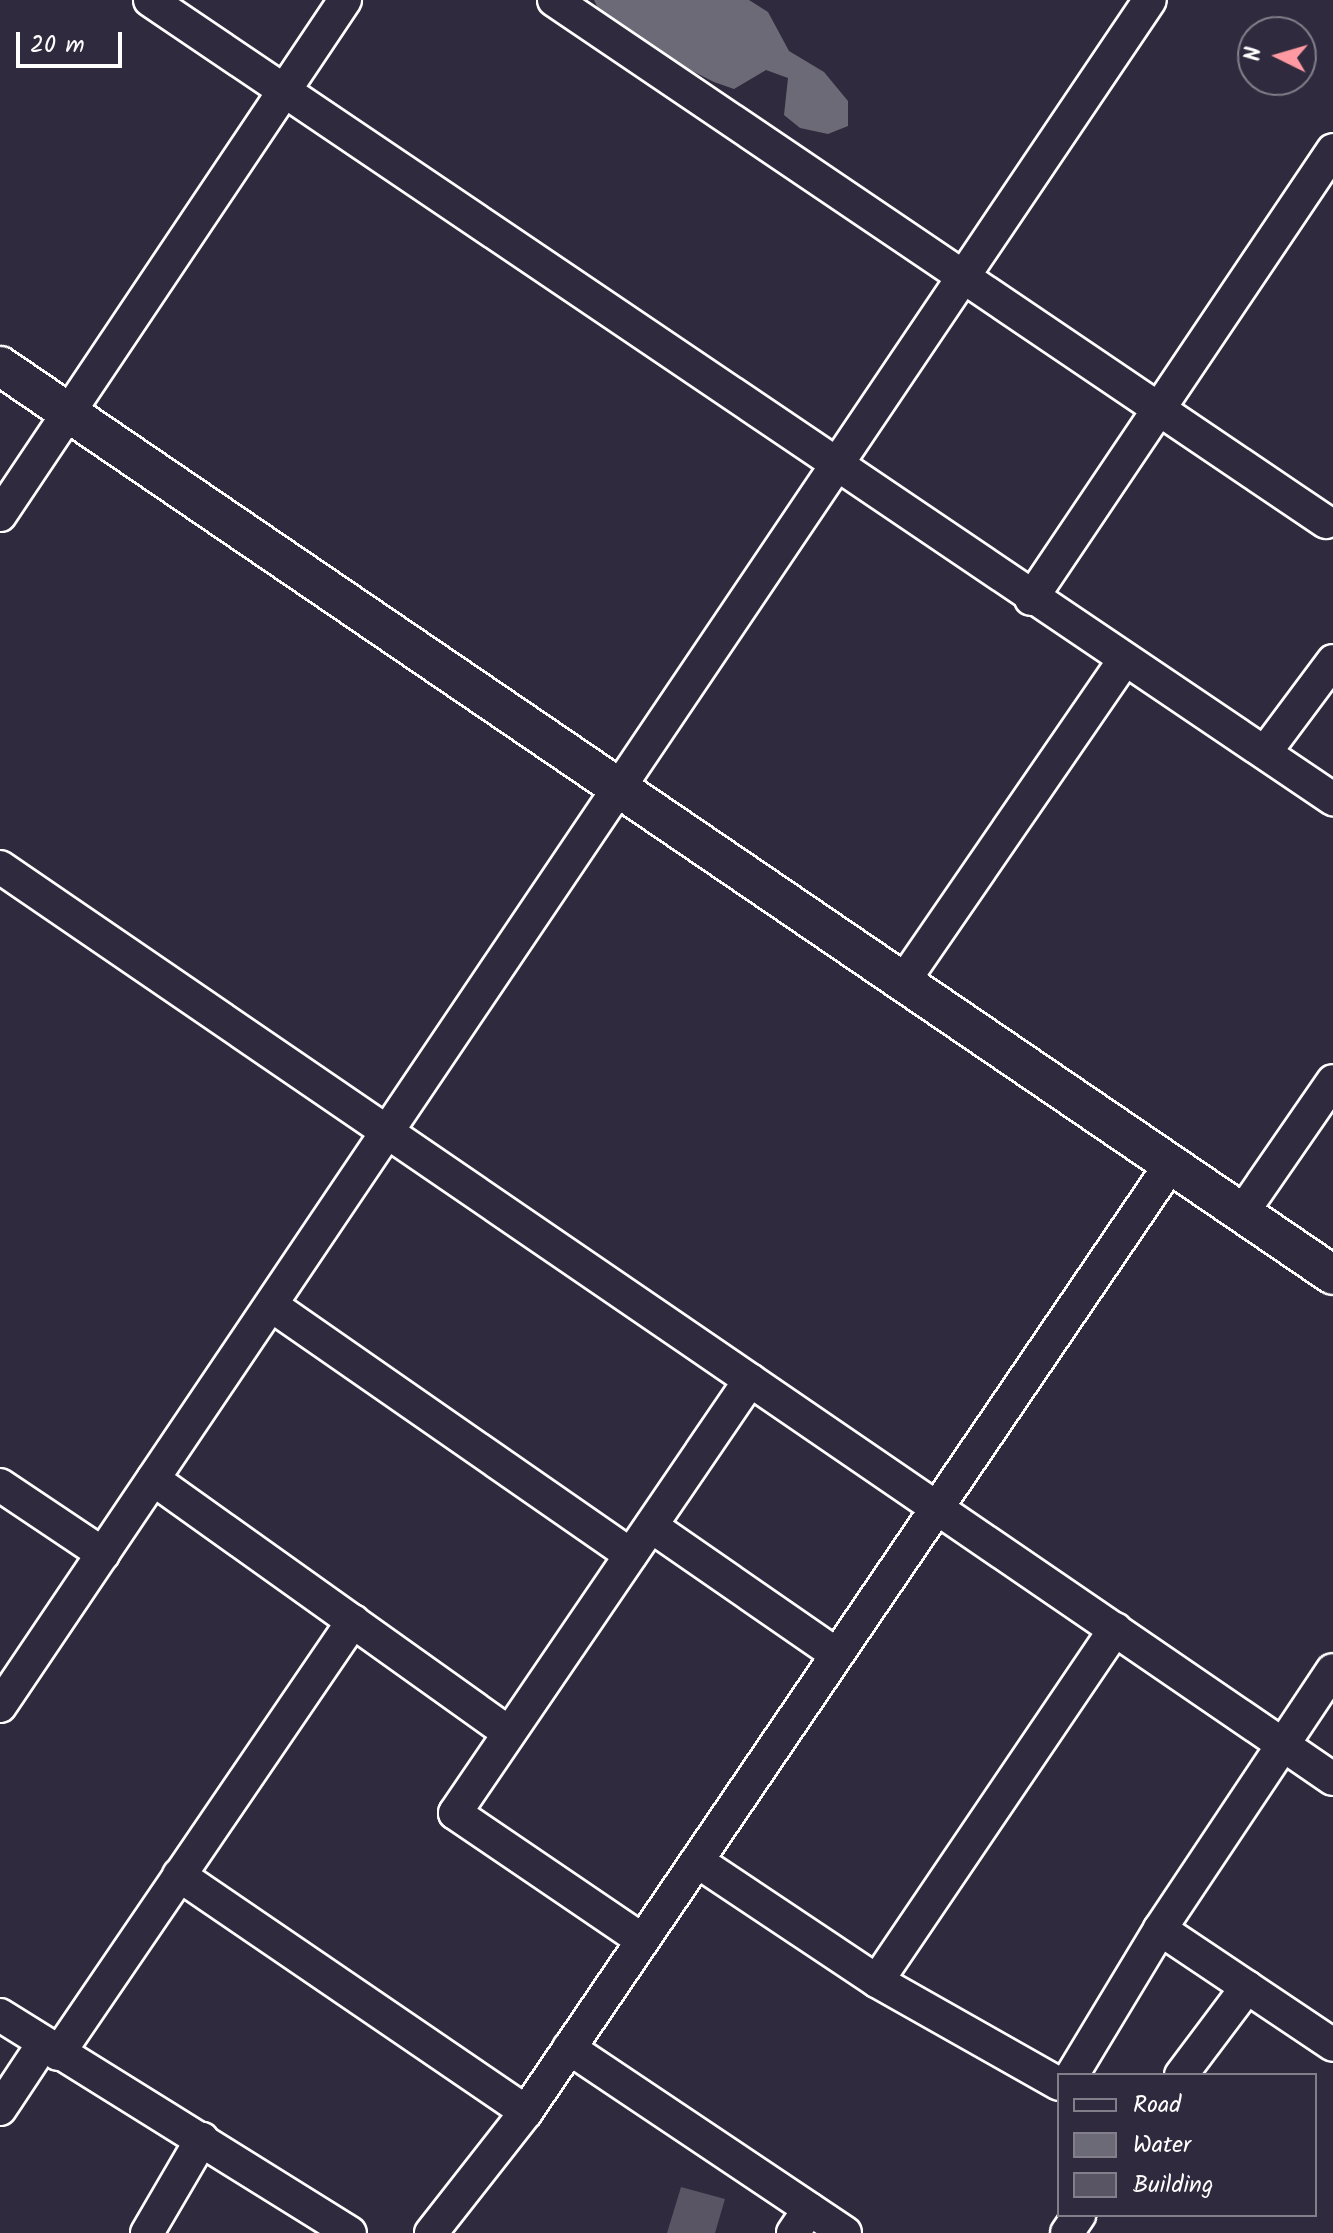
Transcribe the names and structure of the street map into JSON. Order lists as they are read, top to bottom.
{
  "legend": ["Road", "Water", "Building"],
  "scale_bar": "20 m",
  "north": "left"
}
